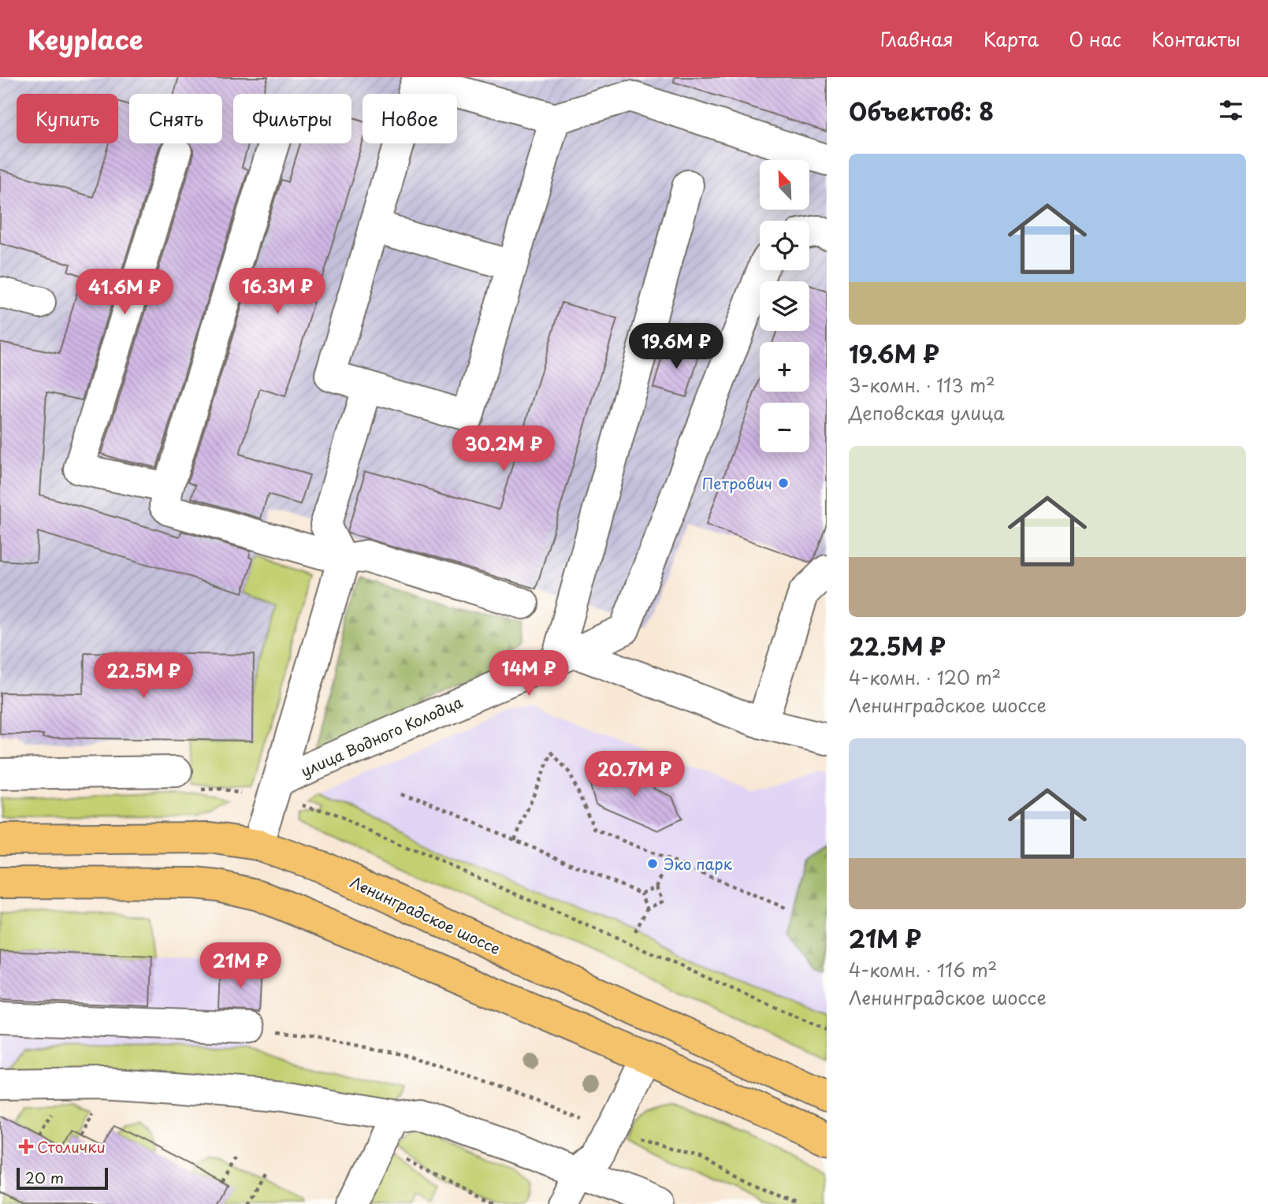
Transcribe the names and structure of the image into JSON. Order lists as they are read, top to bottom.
{
  "streets": {
    "main road": ["Ленинградское шоссе"],
    "street": ["улица Водного Колодца"]
  },
  "places": {
    "other": ["Петрович", "Эко парк"],
    "health": ["Столички"]
  },
  "scale_bar": "20 m",
  "north": "top left",
  "page": {
    "header": "Keyplace",
    "nav": [
      "Главная",
      "Карта",
      "О нас",
      "Контакты"
    ],
    "heading": "Объектов: 8",
    "chip": [
      "Купить",
      "Снять",
      "Фильтры",
      "Новое"
    ],
    "list": [
      {
        "name": "19.6M ₽",
        "note": "3-комн. · 113 m² · Деповская улица"
      },
      {
        "name": "22.5M ₽",
        "note": "4-комн. · 120 m² · Ленинградское шоссе"
      },
      {
        "name": "21M ₽",
        "note": "4-комн. · 116 m² · Ленинградское шоссе"
      }
    ],
    "map_buttons": ["+", "−"],
    "price": [
      "16.3M ₽",
      "41.6M ₽",
      "19.6M ₽",
      "30.2M ₽",
      "14M ₽",
      "22.5M ₽",
      "20.7M ₽",
      "21M ₽"
    ],
    "scale": "20 m"
  }
}
